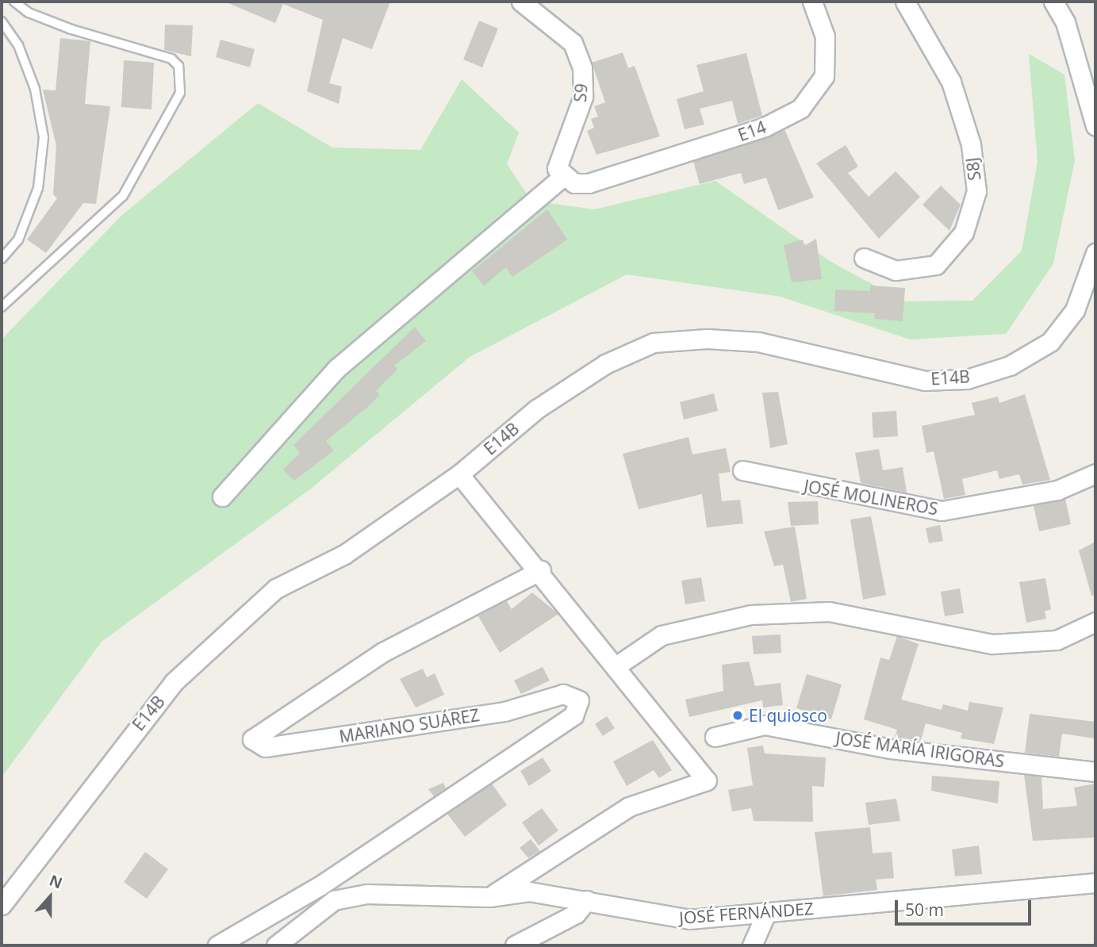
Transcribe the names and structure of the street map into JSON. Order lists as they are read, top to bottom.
{
  "streets": {
    "street": [
      "S9",
      "E14",
      "S8J",
      "E14B",
      "JOSÉ MOLINEROS",
      "MARIANO SUÁREZ",
      "JOSÉ MARÍA IRIGORAS",
      "JOSÉ FERNÁNDEZ"
    ]
  },
  "crossings": [
    ["S9", "E14"]
  ],
  "places": ["El quiosco"],
  "scale_bar": "50 m",
  "north": "top"
}
